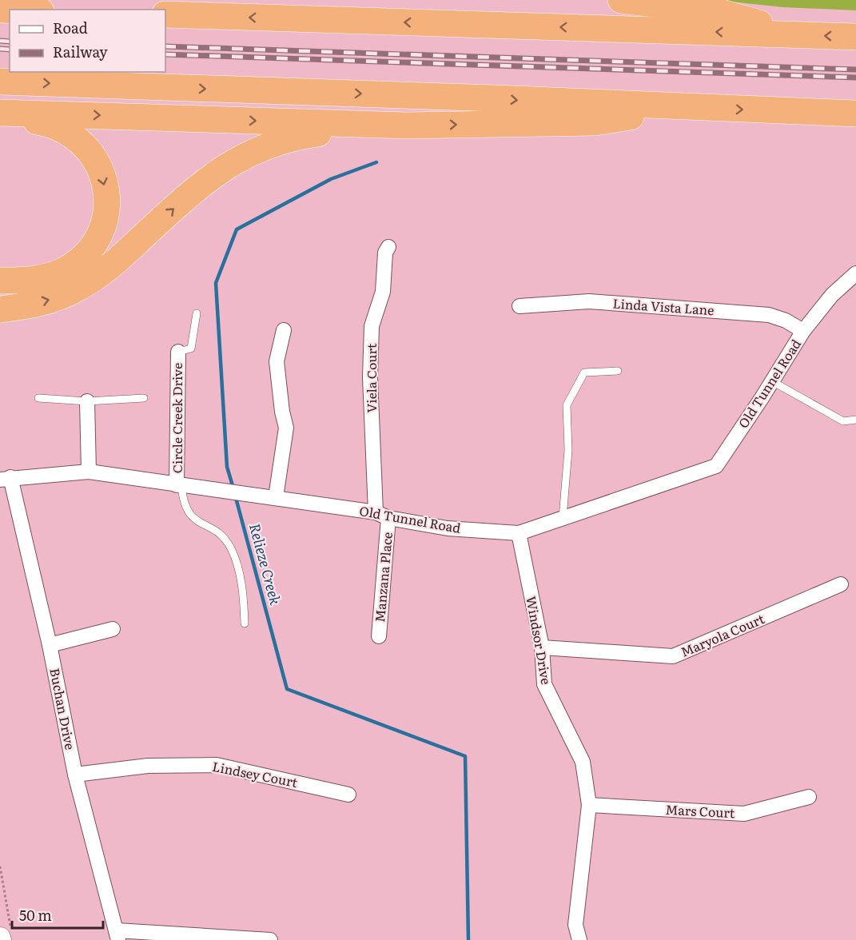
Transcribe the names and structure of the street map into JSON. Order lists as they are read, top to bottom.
{
  "streets": {
    "street": [
      "Linda Vista Lane",
      "Viela Court",
      "Old Tunnel Road",
      "Circle Creek Drive",
      "Manzana Place",
      "Maryola Court",
      "Windsor Drive",
      "Buchan Drive",
      "Lindsey Court",
      "Mars Court"
    ]
  },
  "crossings": [
    ["Linda Vista Lane", "Old Tunnel Road"],
    ["Viela Court", "Old Tunnel Road"],
    ["Viela Court", "Manzana Place"],
    ["Old Tunnel Road", "Circle Creek Drive"],
    ["Old Tunnel Road", "Manzana Place"],
    ["Old Tunnel Road", "Windsor Drive"],
    ["Old Tunnel Road", "Buchan Drive"],
    ["Maryola Court", "Windsor Drive"],
    ["Windsor Drive", "Mars Court"],
    ["Buchan Drive", "Lindsey Court"]
  ],
  "water": ["Relieze Creek"],
  "legend": ["Road", "Railway"],
  "scale_bar": "50 m"
}
